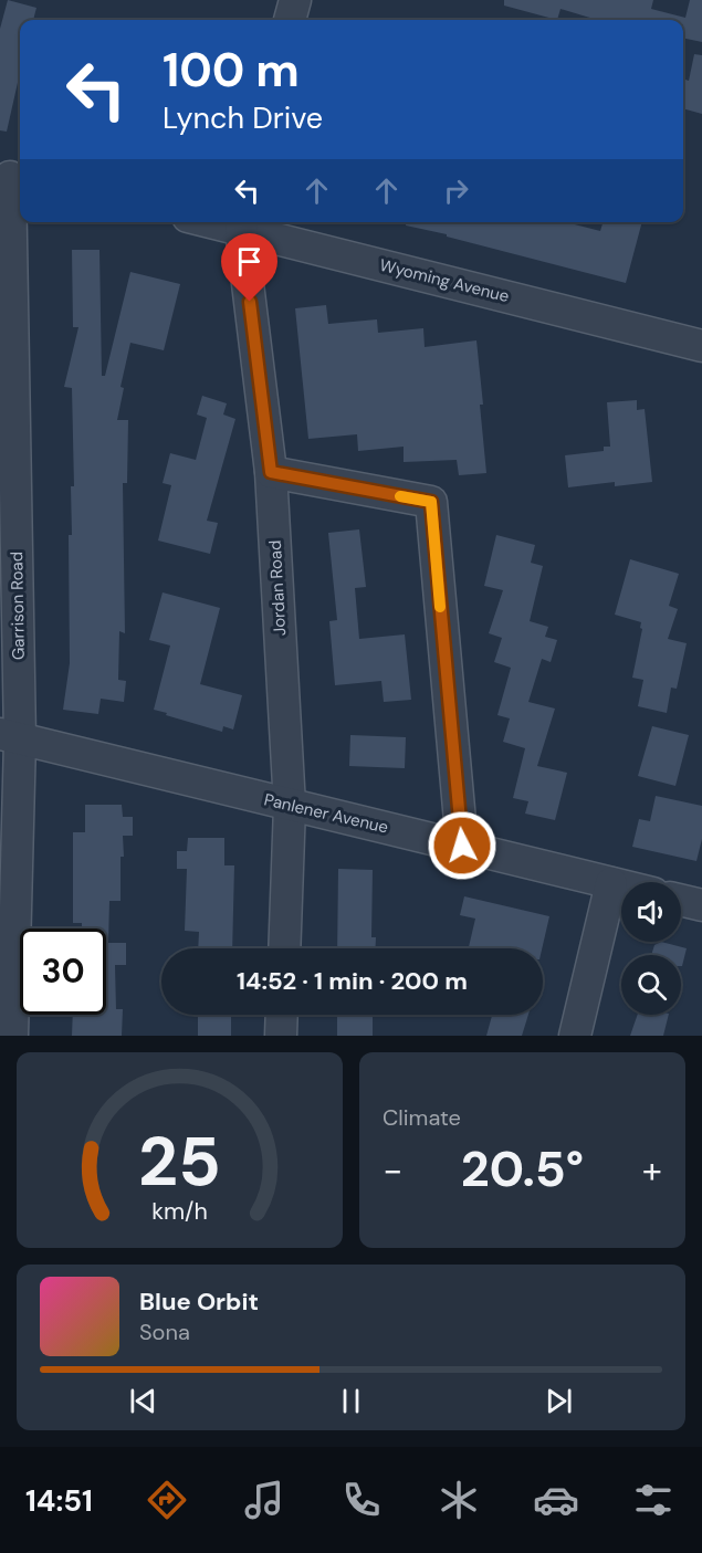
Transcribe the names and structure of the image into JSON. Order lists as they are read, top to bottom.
{
  "streets": {
    "street": [
      "Wyoming Avenue",
      "Jordan Road",
      "Garrison Road",
      "Panlener Avenue"
    ]
  },
  "crossings": [
    ["Wyoming Avenue", "Jordan Road"],
    ["Jordan Road", "Panlener Avenue"],
    ["Garrison Road", "Panlener Avenue"]
  ],
  "page": {
    "turn": ["100 m", "Lynch Drive"],
    "limit": "30",
    "trip": "14:52 · 1 min · 200 m",
    "tile": "Climate",
    "heat": ["−", "20.5°", "+"],
    "song": ["Blue Orbit", "Sona"],
    "tabs": "14:51",
    "gauge": ["25", "km/h"]
  }
}
